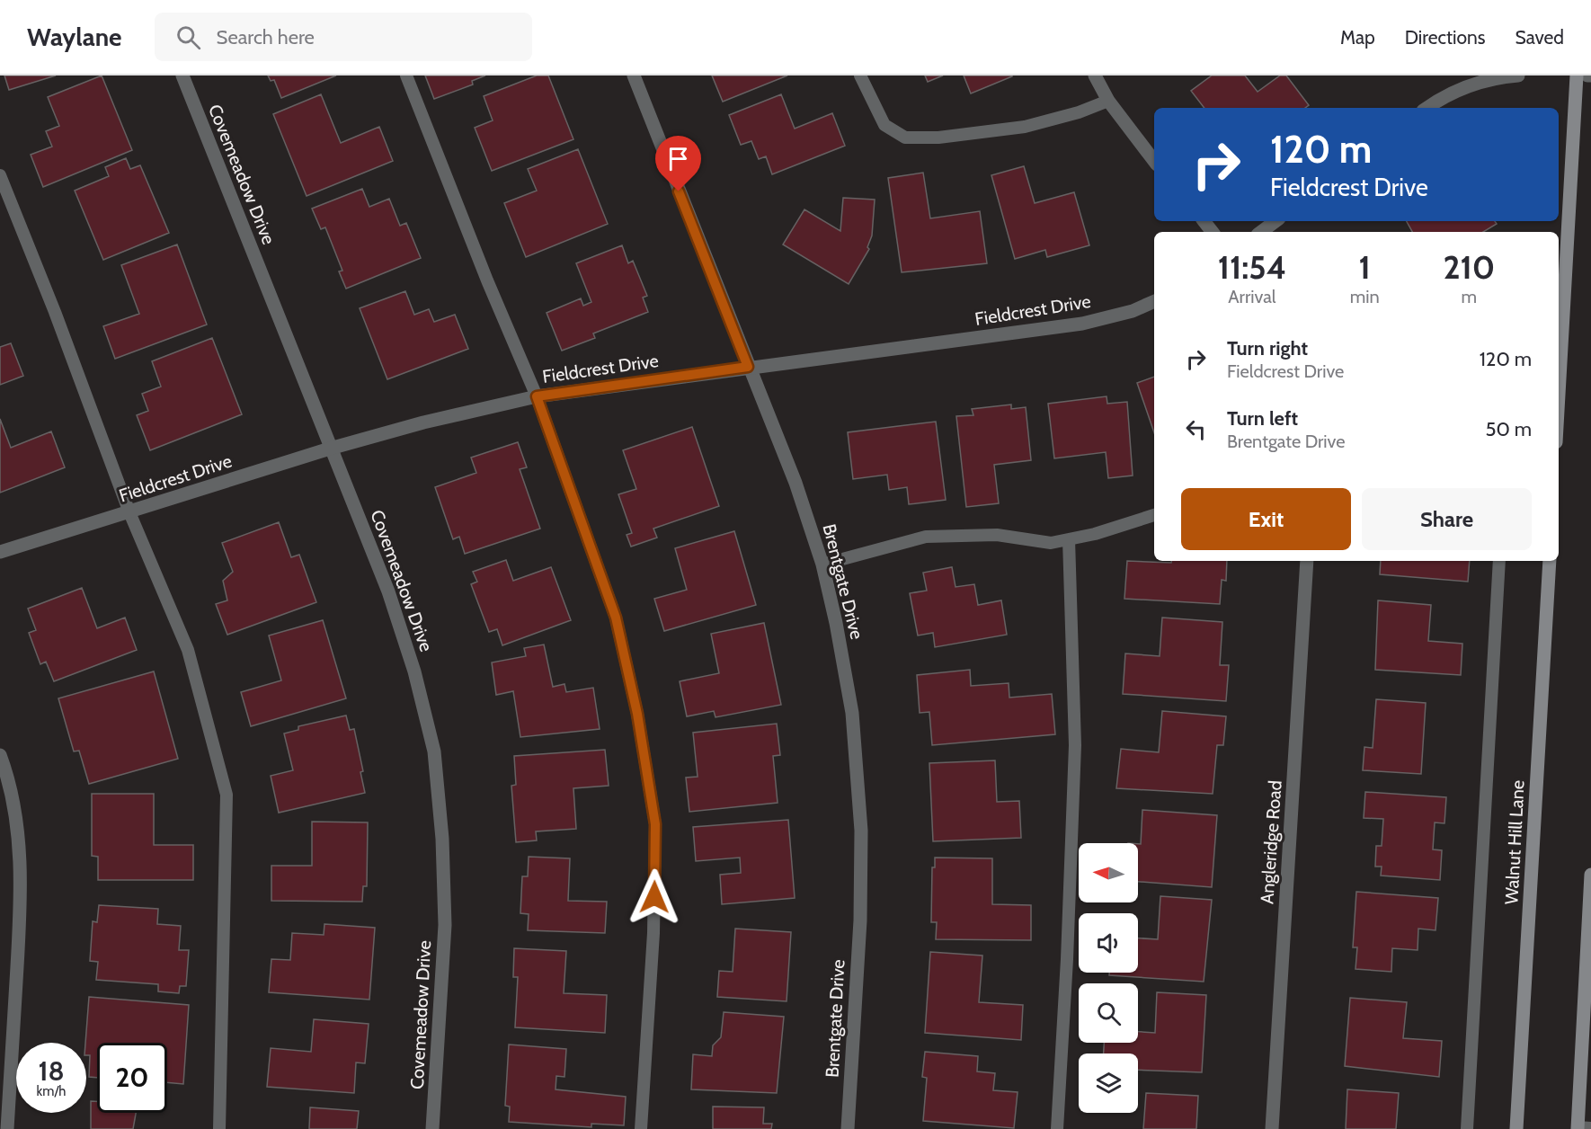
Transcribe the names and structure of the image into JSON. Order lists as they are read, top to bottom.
{
  "streets": {
    "main road": ["Walnut Hill Lane"],
    "street": [
      "Covemeadow Drive",
      "Fieldcrest Drive",
      "Brentgate Drive",
      "Angleridge Road"
    ]
  },
  "crossings": [
    ["Covemeadow Drive", "Fieldcrest Drive"],
    ["Fieldcrest Drive", "Brentgate Drive"]
  ],
  "north": "left",
  "page": {
    "header": "Waylane",
    "search": "Search here",
    "nav": ["Map", "Directions", "Saved"],
    "turn": ["120 m", "Fieldcrest Drive"],
    "eta": [
      "11:54",
      "Arrival",
      "1",
      "min",
      "210",
      "m"
    ],
    "list": [
      {
        "name": "Turn right",
        "note": "Fieldcrest Drive",
        "value": "120 m"
      },
      {
        "name": "Turn left",
        "note": "Brentgate Drive",
        "value": "50 m"
      }
    ],
    "buttons": ["Exit", "Share"],
    "speed": "18 km/h",
    "limit": "20"
  }
}
